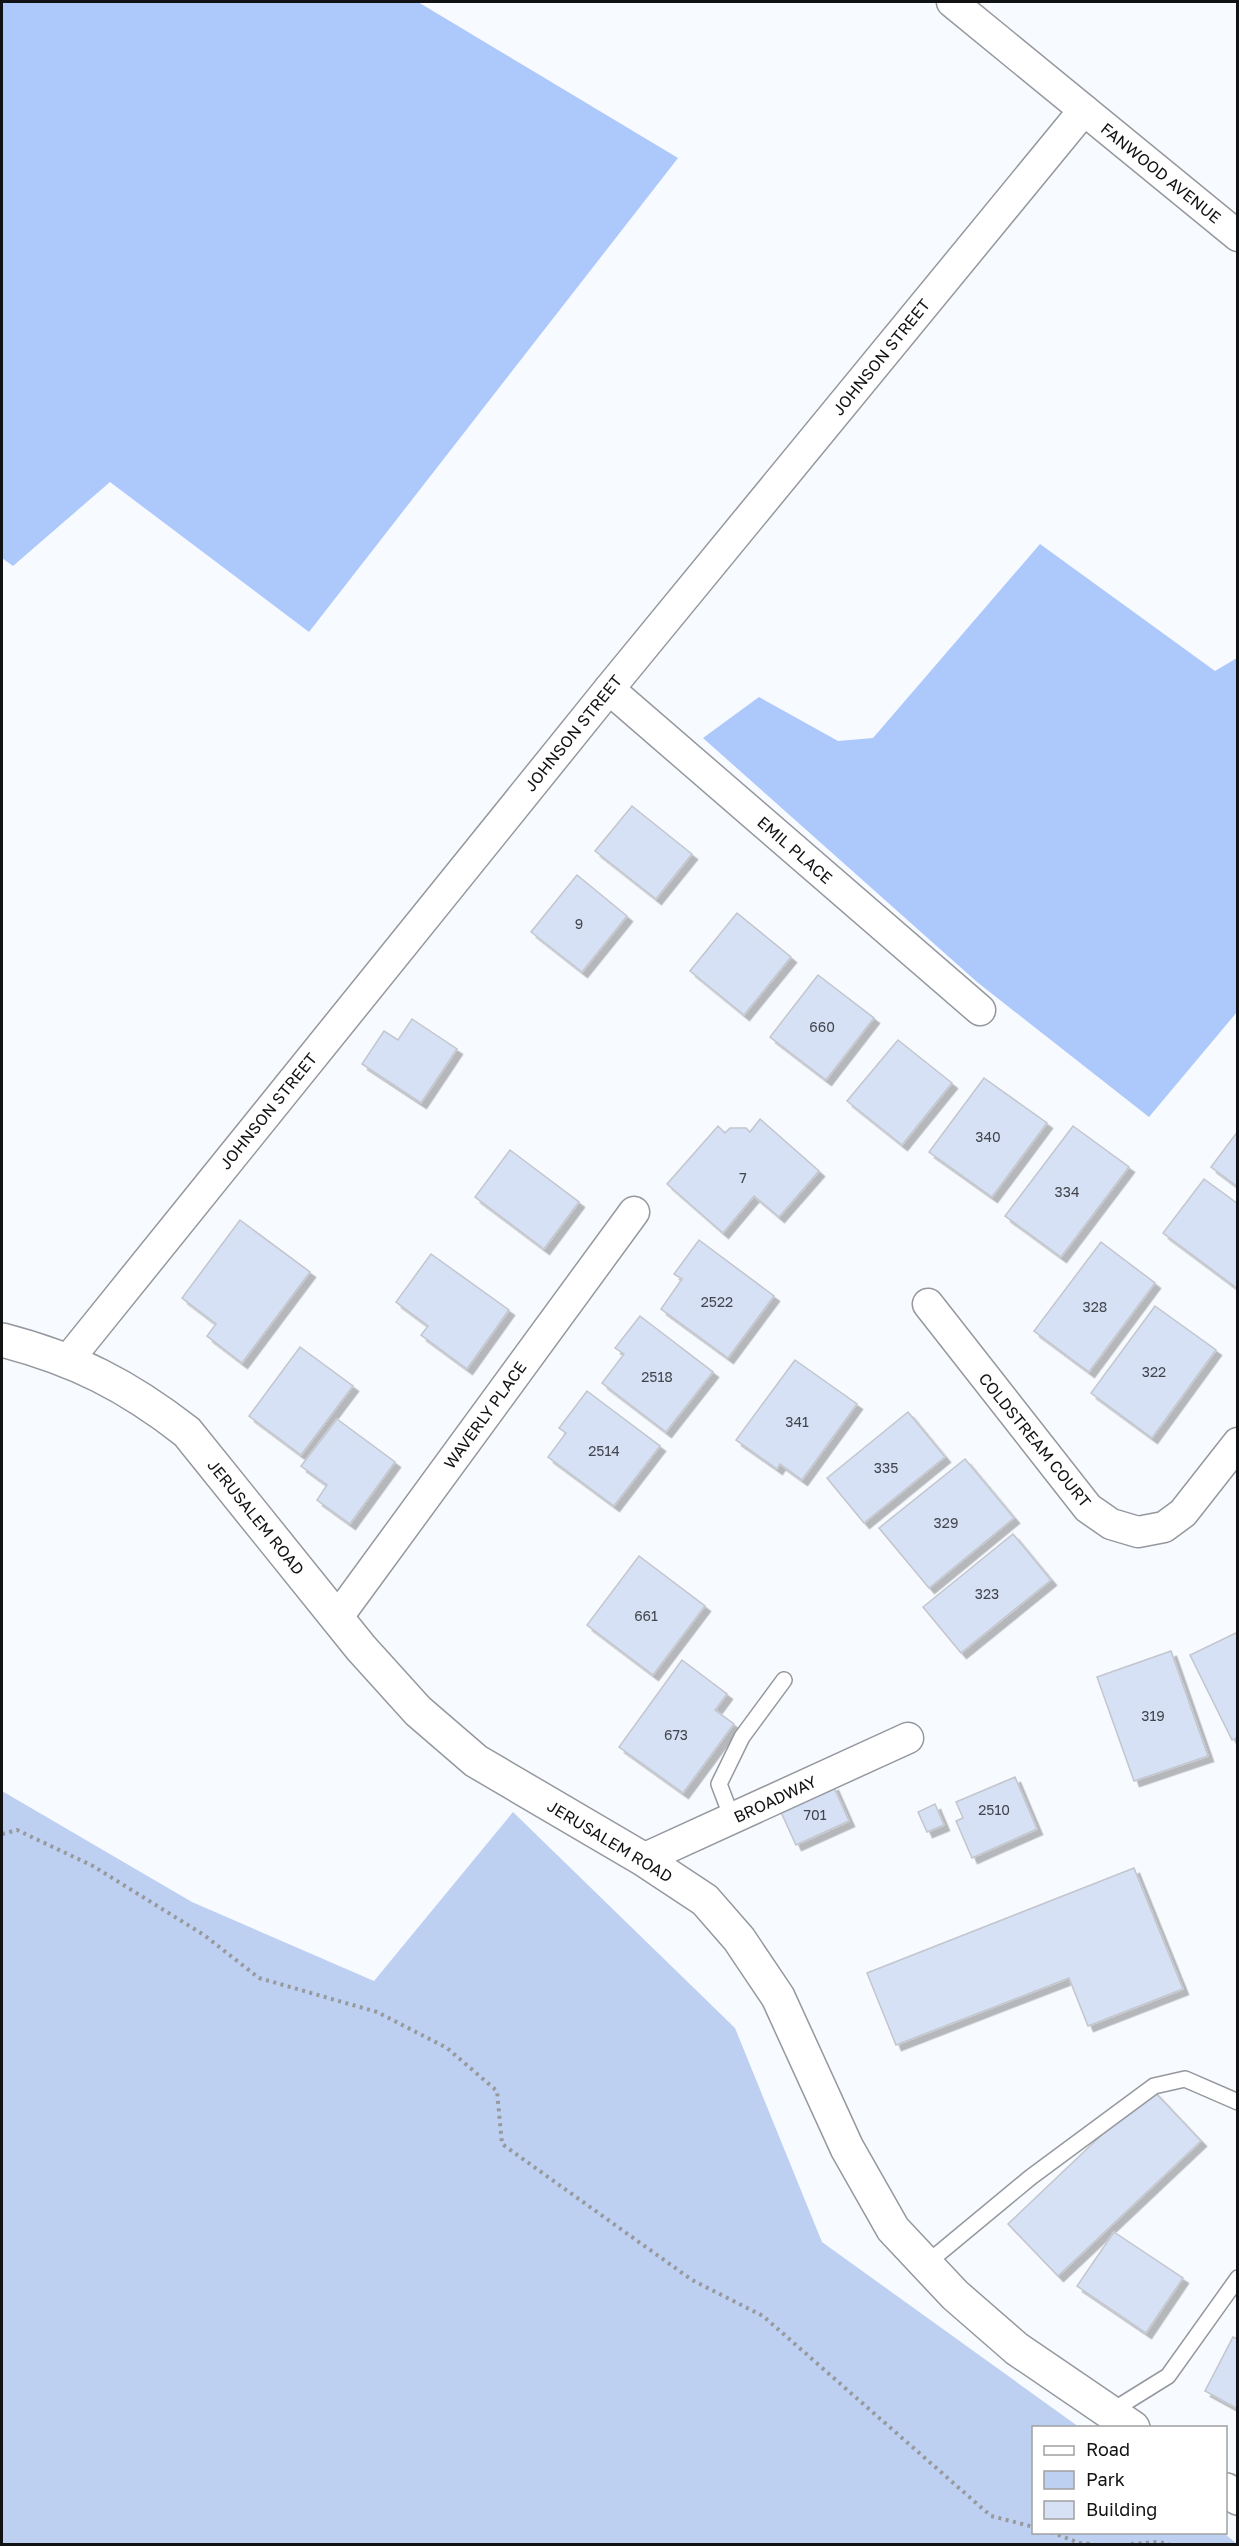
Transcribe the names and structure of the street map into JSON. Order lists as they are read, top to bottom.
{
  "streets": {
    "street": [
      "FANWOOD AVENUE",
      "JOHNSON STREET",
      "EMIL PLACE",
      "WAVERLY PLACE",
      "COLDSTREAM COURT",
      "JERUSALEM ROAD",
      "BROADWAY"
    ]
  },
  "crossings": [
    ["FANWOOD AVENUE", "JOHNSON STREET"],
    ["JOHNSON STREET", "EMIL PLACE"],
    ["JOHNSON STREET", "JERUSALEM ROAD"],
    ["WAVERLY PLACE", "JERUSALEM ROAD"],
    ["JERUSALEM ROAD", "BROADWAY"]
  ],
  "house_numbers": [
    "9",
    "660",
    "340",
    "7",
    "334",
    "2522",
    "328",
    "322",
    "2518",
    "341",
    "2514",
    "335",
    "329",
    "323",
    "661",
    "319",
    "673",
    "2510",
    "701"
  ],
  "legend": ["Road", "Park", "Building"]
}
